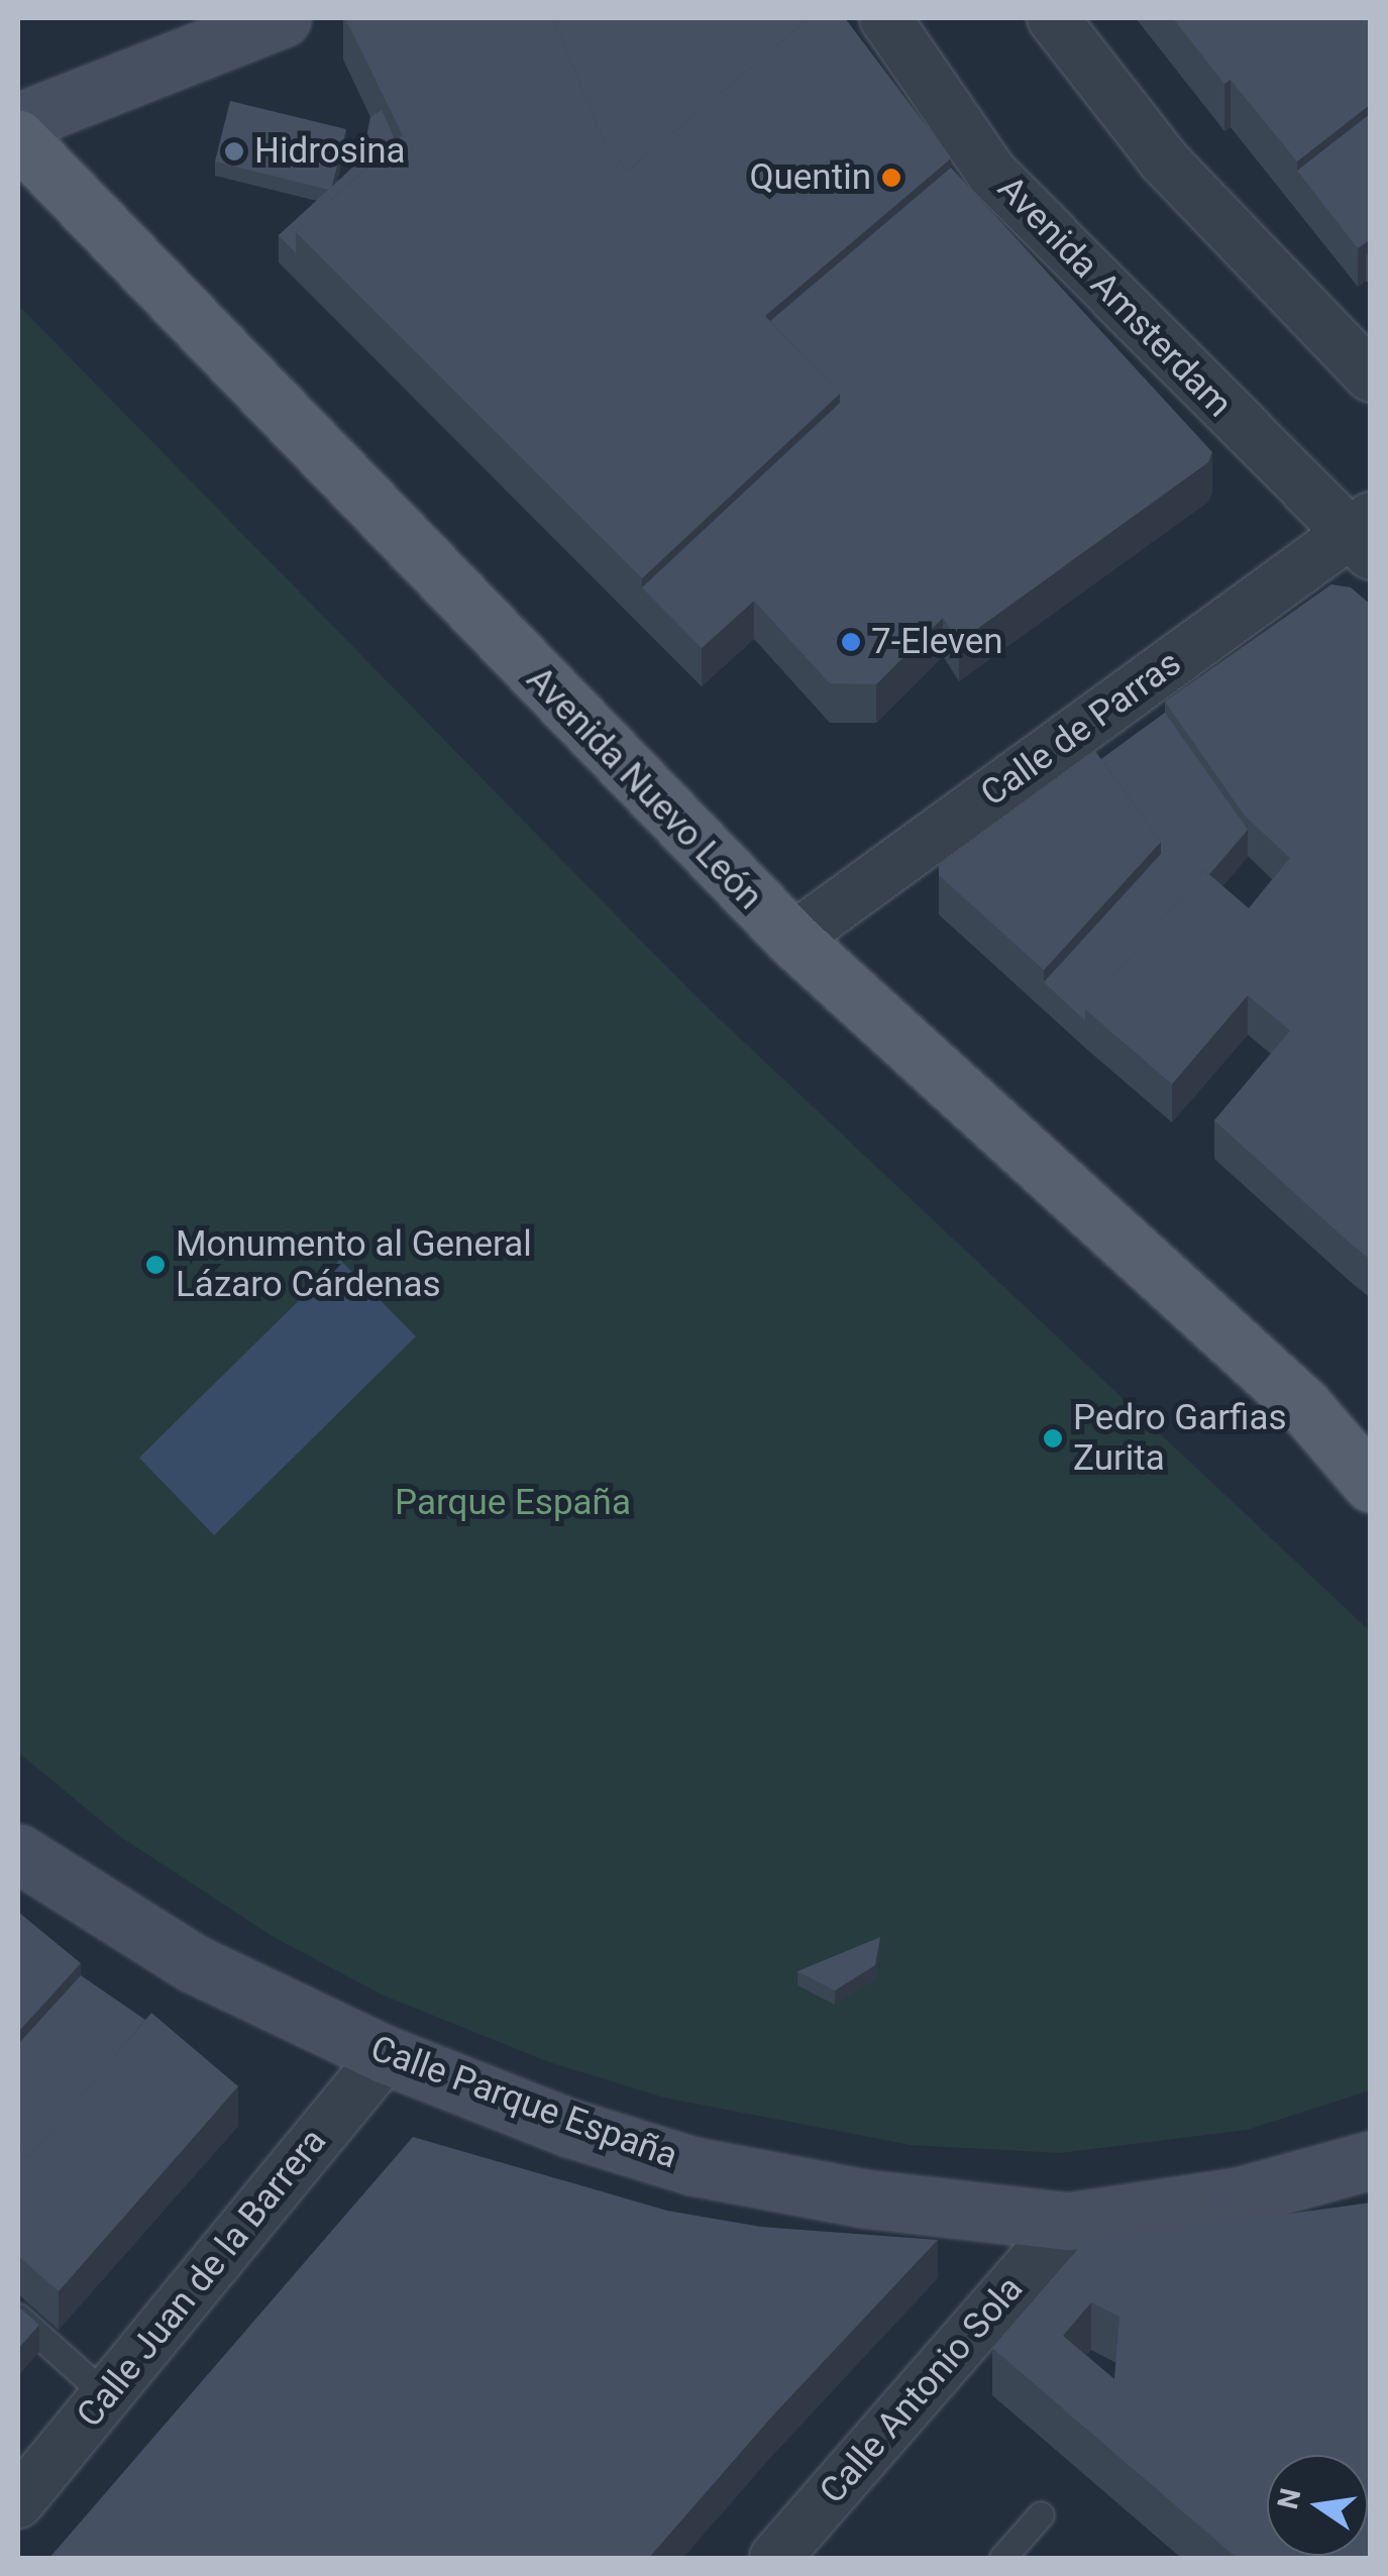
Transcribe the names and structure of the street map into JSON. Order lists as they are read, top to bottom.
{
  "streets": {
    "main road": ["Avenida Nuevo León", "Calle Parque España"],
    "street": [
      "Avenida Amsterdam",
      "Calle de Parras",
      "Calle Juan de la Barrera",
      "Calle Antonio Sola"
    ]
  },
  "crossings": [
    ["Avenida Amsterdam", "Calle de Parras"],
    ["Calle de Parras", "Avenida Nuevo León"],
    ["Calle Parque España", "Calle Juan de la Barrera"],
    ["Calle Parque España", "Calle Antonio Sola"]
  ],
  "parks": ["Parque España"],
  "places": [
    "Hidrosina",
    "Quentin",
    "7-Eleven",
    "Monumento al General Lázaro Cárdenas",
    "Pedro Garfias Zurita"
  ],
  "north": "left"
}
